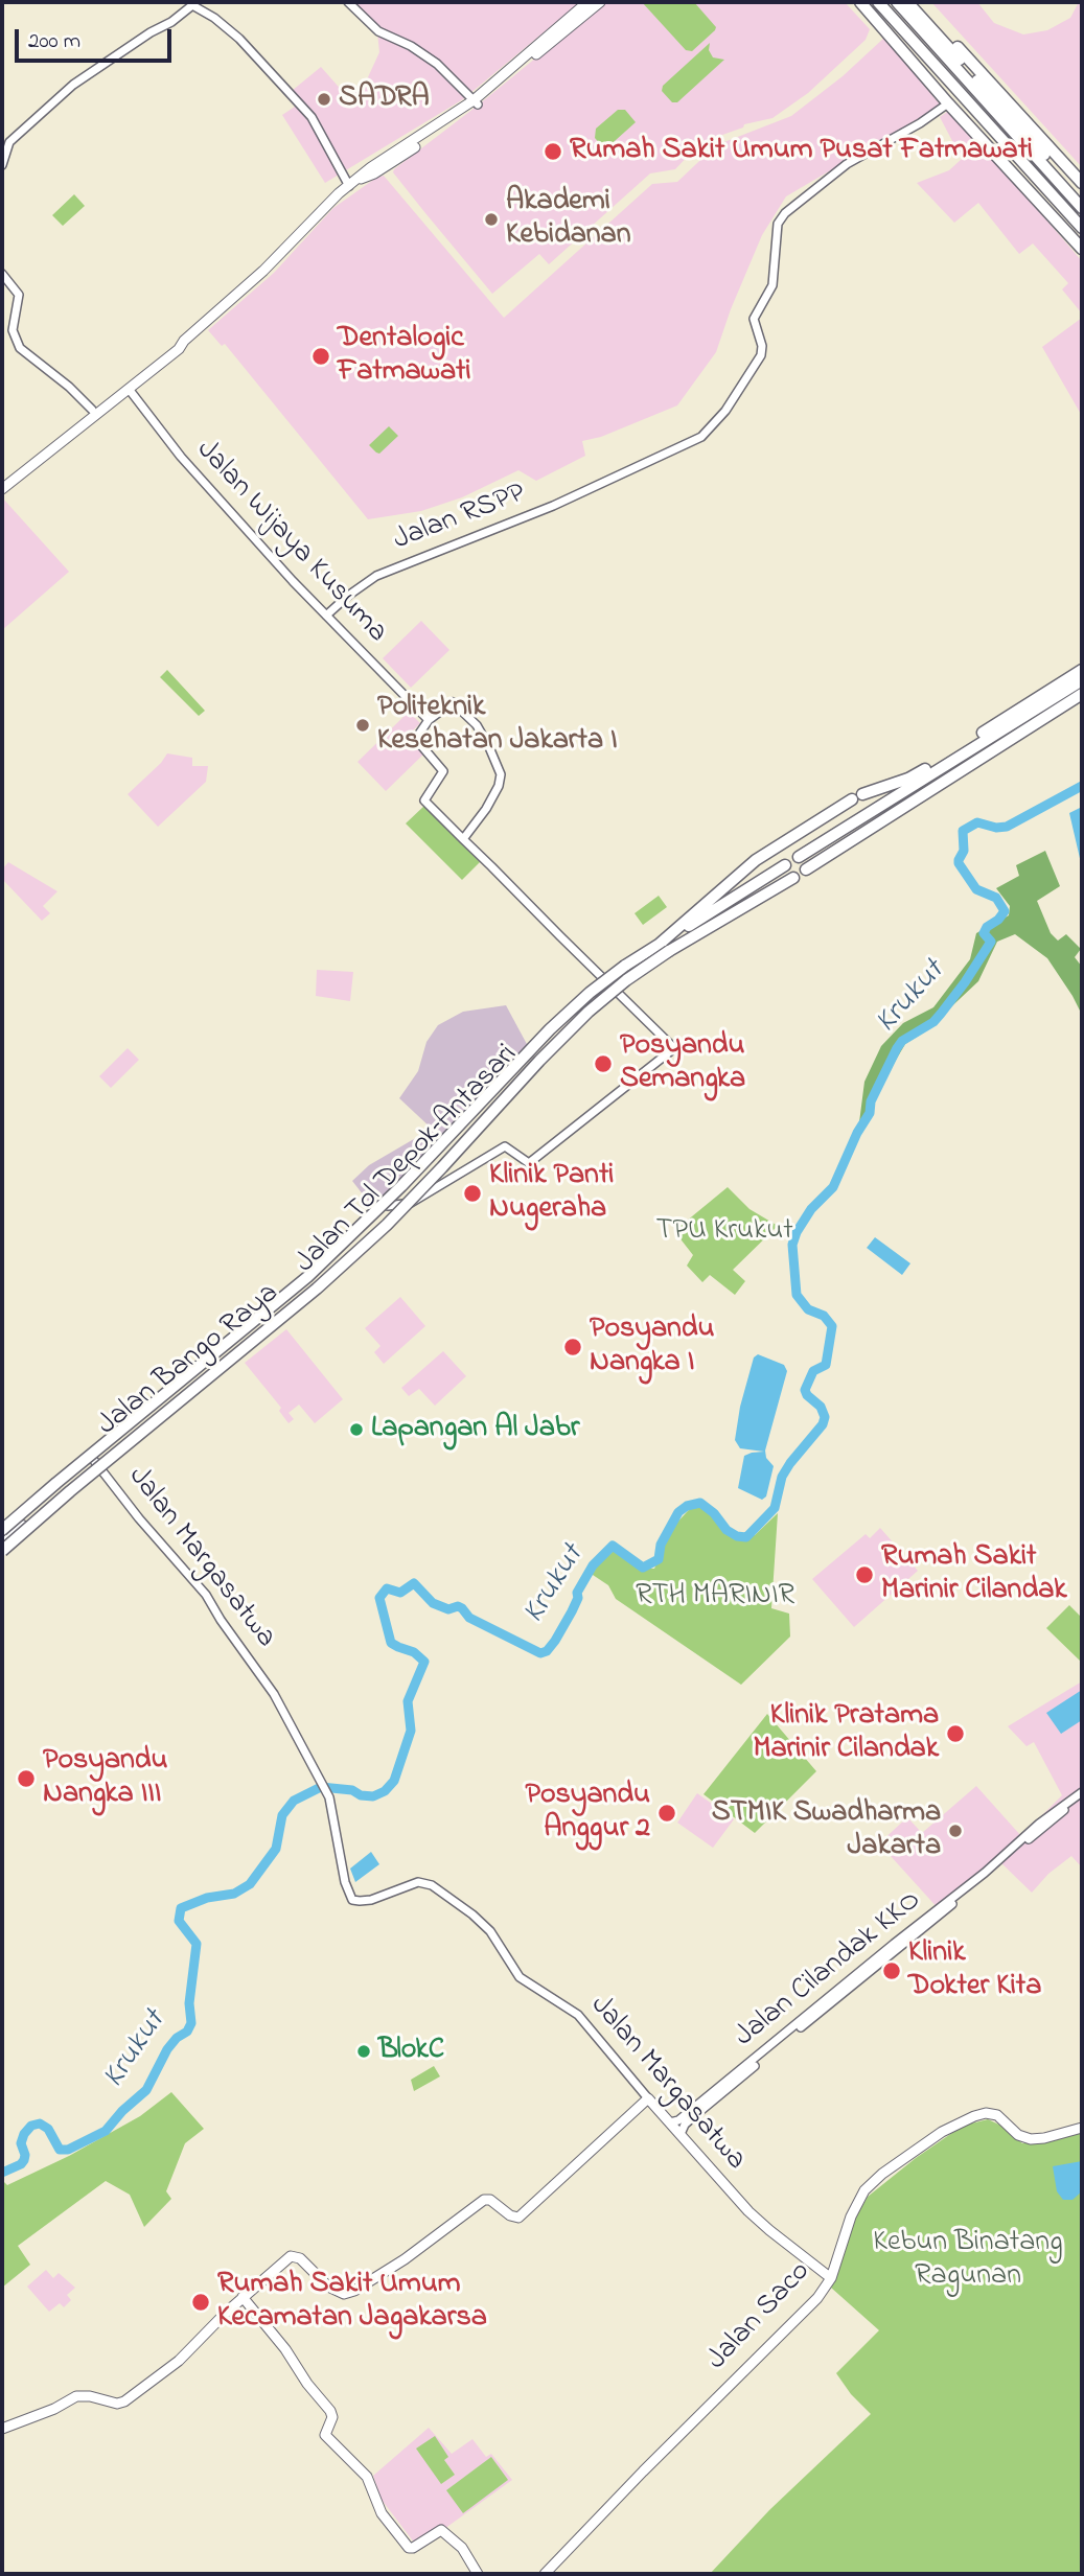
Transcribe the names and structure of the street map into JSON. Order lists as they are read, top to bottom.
{
  "streets": {
    "highway": ["Jalan Tol Depok–Antasari"],
    "main road": ["Jalan Margasatwa", "Jalan Saco"],
    "street": [
      "Jalan RSPP",
      "Jalan Wijaya Kusuma",
      "Jalan Bango Raya",
      "Jalan Cilandak KKO"
    ]
  },
  "crossings": [
    ["Jalan RSPP", "Jalan Wijaya Kusuma"],
    ["Jalan Tol Depok–Antasari", "Jalan Bango Raya"],
    ["Jalan Bango Raya", "Jalan Margasatwa"],
    ["Jalan Margasatwa", "Jalan Cilandak KKO"],
    ["Jalan Margasatwa", "Jalan Saco"]
  ],
  "water": ["Krukut"],
  "parks": ["TPU Krukut", "RTH MARINIR", "Kebun Binatang Ragunan"],
  "places": [
    "SADRA",
    "Rumah Sakit Umum Pusat Fatmawati",
    "Akademi Kebidanan",
    "Dentalogic Fatmawati",
    "Politeknik Kesehatan Jakarta I",
    "Posyandu Semangka",
    "Klinik Panti Nugeraha",
    "Posyandu Nangka I",
    "Lapangan Al Jabr",
    "Rumah Sakit Marinir Cilandak",
    "Klinik Pratama Marinir Cilandak",
    "Posyandu Nangka III",
    "Posyandu Anggur 2",
    "STMIK Swadharma Jakarta",
    "Klinik Dokter Kita",
    "BlokC",
    "Rumah Sakit Umum Kecamatan Jagakarsa"
  ],
  "scale_bar": "200 m"
}
